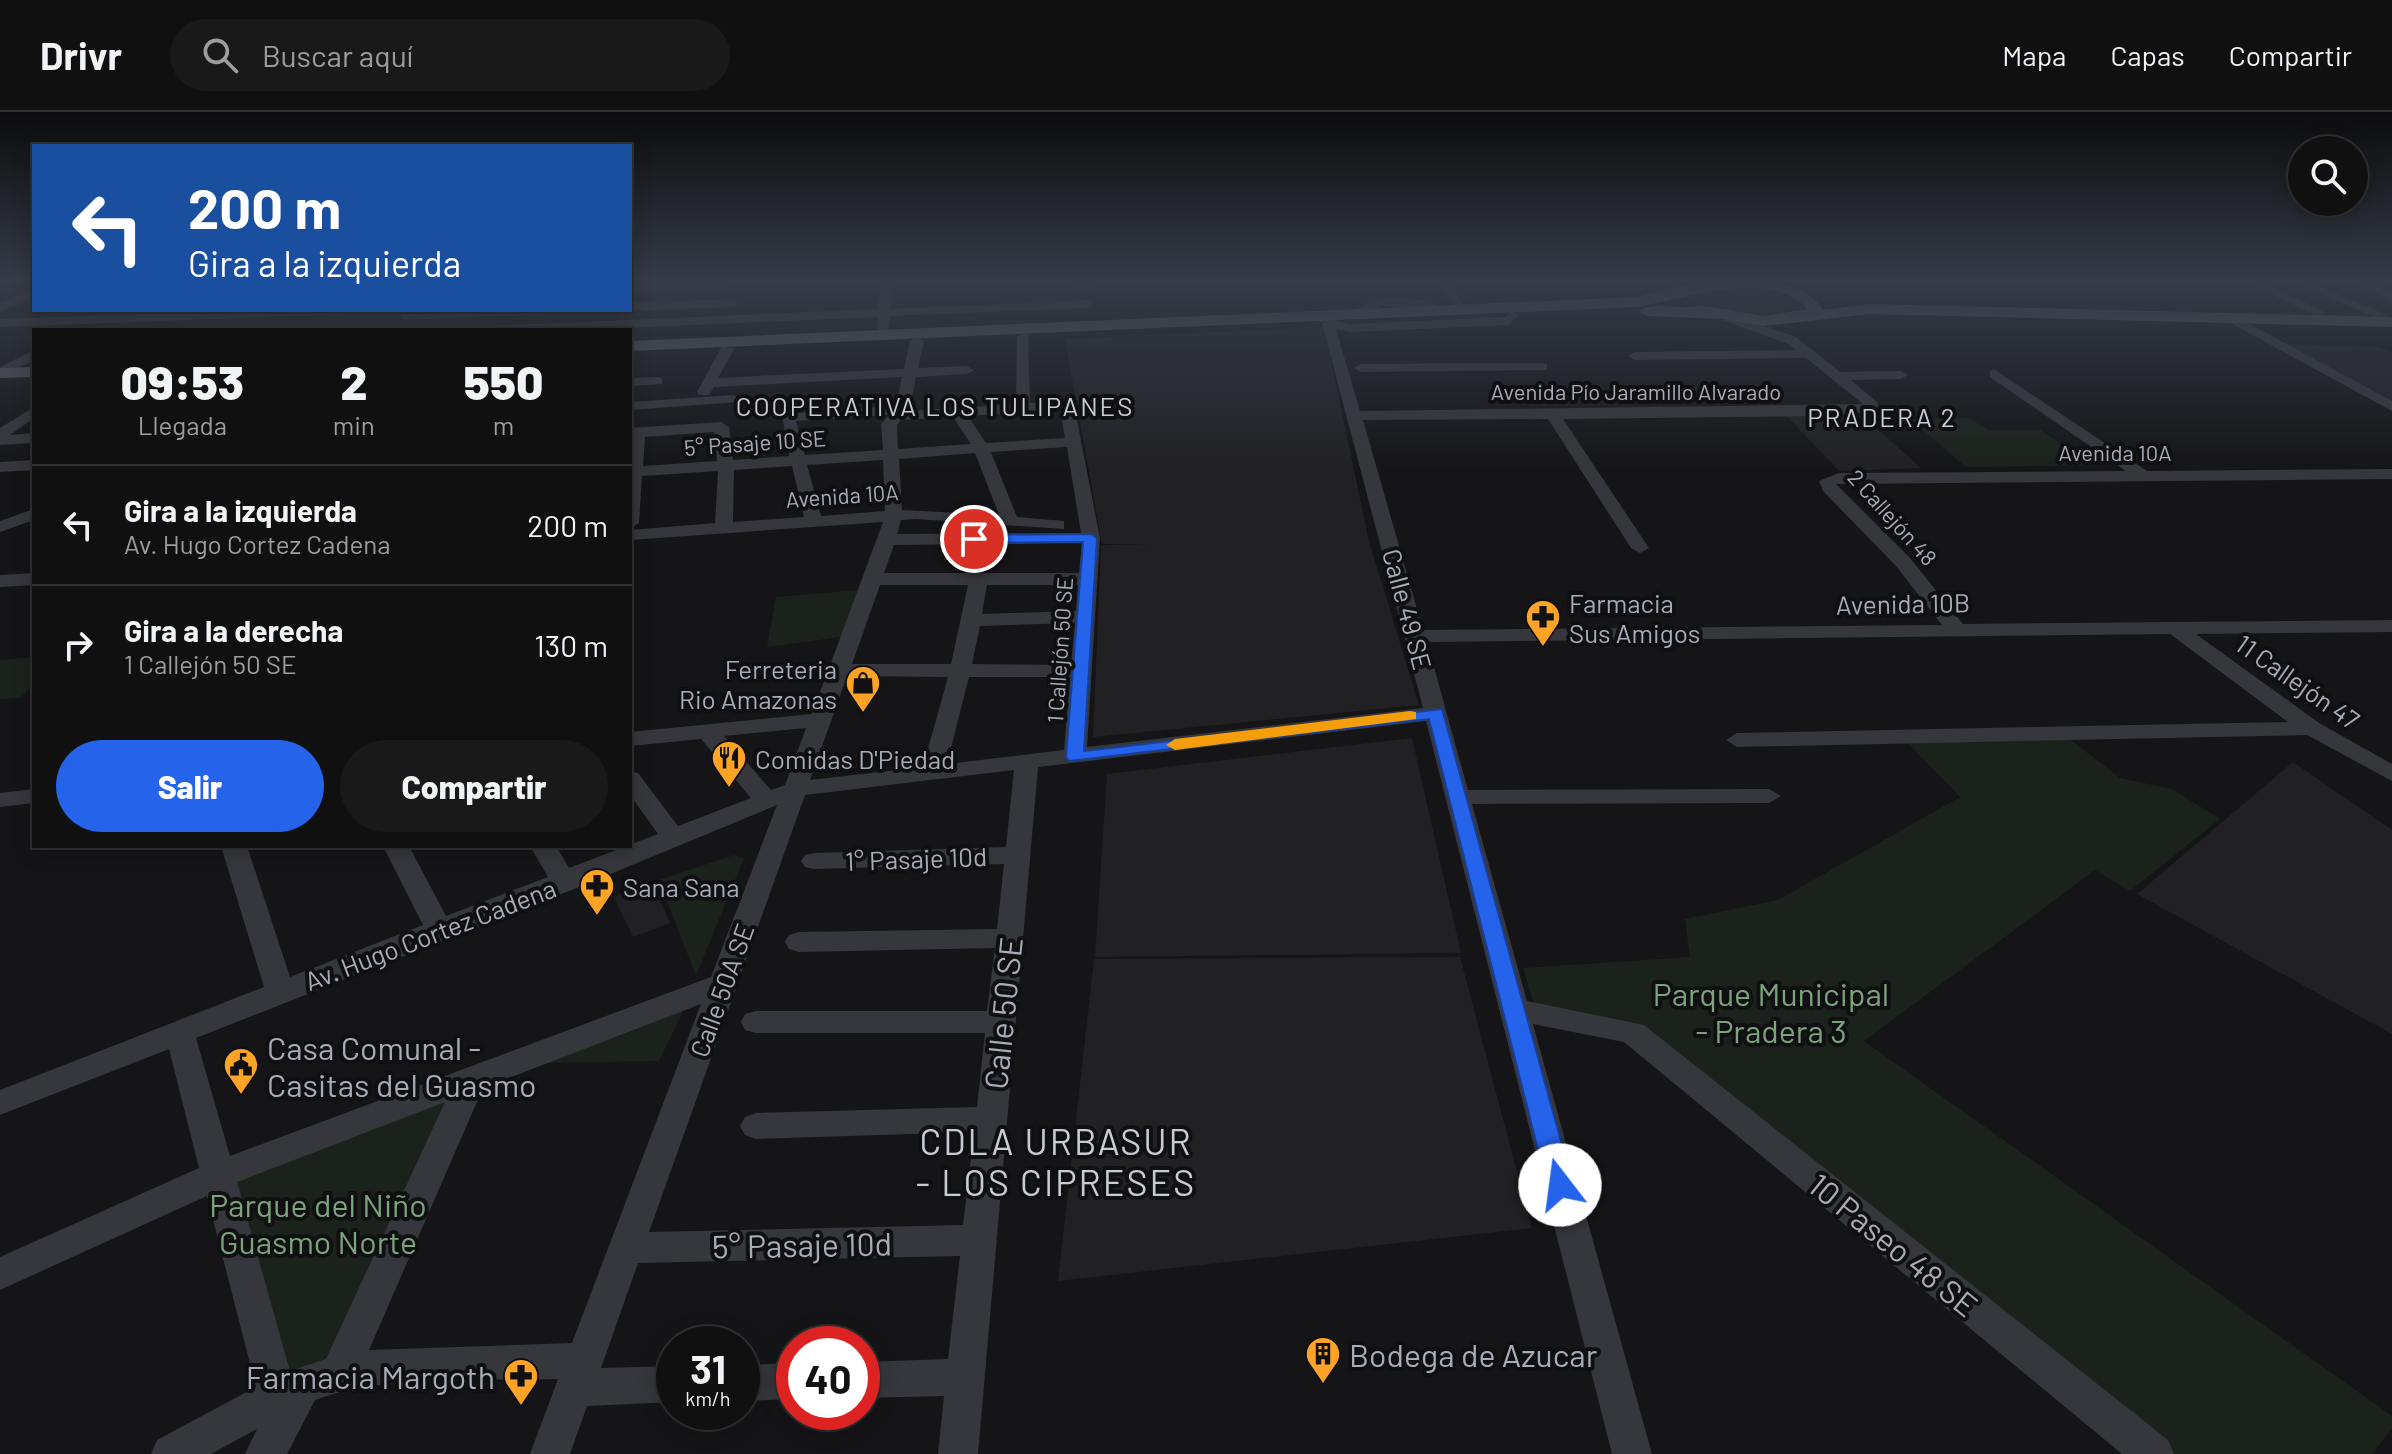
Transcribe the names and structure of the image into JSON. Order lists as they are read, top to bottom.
{
  "streets": {
    "street": [
      "Avenida Pío Jaramillo Alvarado",
      "5° Pasaje 10 SE",
      "Avenida 10A",
      "2 Callejón 48",
      "Avenida 10B",
      "Calle 49 SE",
      "1 Callejón 50 SE",
      "11 Callejón 47",
      "1° Pasaje 10d",
      "Av. Hugo Cortez Cadena",
      "Calle 50A SE",
      "Calle 50 SE",
      "5° Pasaje 10d",
      "10 Paseo 48 SE"
    ]
  },
  "crossings": [
    ["Avenida Pío Jaramillo Alvarado", "Calle 49 SE"],
    ["5° Pasaje 10 SE", "1 Callejón 50 SE"],
    ["5° Pasaje 10 SE", "Calle 50A SE"],
    ["Avenida 10A", "2 Callejón 48"],
    ["Avenida 10A", "Calle 50A SE"],
    ["2 Callejón 48", "Avenida 10B"],
    ["Avenida 10B", "Calle 49 SE"],
    ["Avenida 10B", "11 Callejón 47"],
    ["Calle 49 SE", "Av. Hugo Cortez Cadena"],
    ["Calle 49 SE", "10 Paseo 48 SE"],
    ["1 Callejón 50 SE", "Av. Hugo Cortez Cadena"],
    ["1° Pasaje 10d", "Calle 50 SE"],
    ["Av. Hugo Cortez Cadena", "Calle 50A SE"],
    ["Av. Hugo Cortez Cadena", "Calle 50 SE"],
    ["Calle 50A SE", "5° Pasaje 10d"],
    ["Calle 50 SE", "5° Pasaje 10d"]
  ],
  "districts": ["COOPERATIVA LOS TULIPANES", "PRADERA 2", "CDLA URBASUR - LOS CIPRESES"],
  "parks": ["Parque Municipal - Pradera 3", "Parque del Niño Guasmo Norte"],
  "places": {
    "pharmacy": ["Farmacia Sus Amigos", "Sana Sana", "Farmacia Margoth"],
    "shop": ["Ferreteria Rio Amazonas"],
    "restaurant": ["Comidas D'Piedad"],
    "public building": ["Casa Comunal - Casitas del Guasmo"],
    "building": ["Bodega de Azucar"]
  },
  "page": {
    "header": "Drivr",
    "search": "Buscar aquí",
    "nav": ["Mapa", "Capas", "Compartir"],
    "turn": ["200 m", "Gira a la izquierda"],
    "eta": [
      "09:53",
      "Llegada",
      "2",
      "min",
      "550",
      "m"
    ],
    "list": [
      {
        "name": "Gira a la izquierda",
        "note": "Av. Hugo Cortez Cadena",
        "value": "200 m"
      },
      {
        "name": "Gira a la derecha",
        "note": "1 Callejón 50 SE",
        "value": "130 m"
      }
    ],
    "buttons": ["Salir", "Compartir"],
    "speed": "31 km/h",
    "limit": "40"
  }
}
